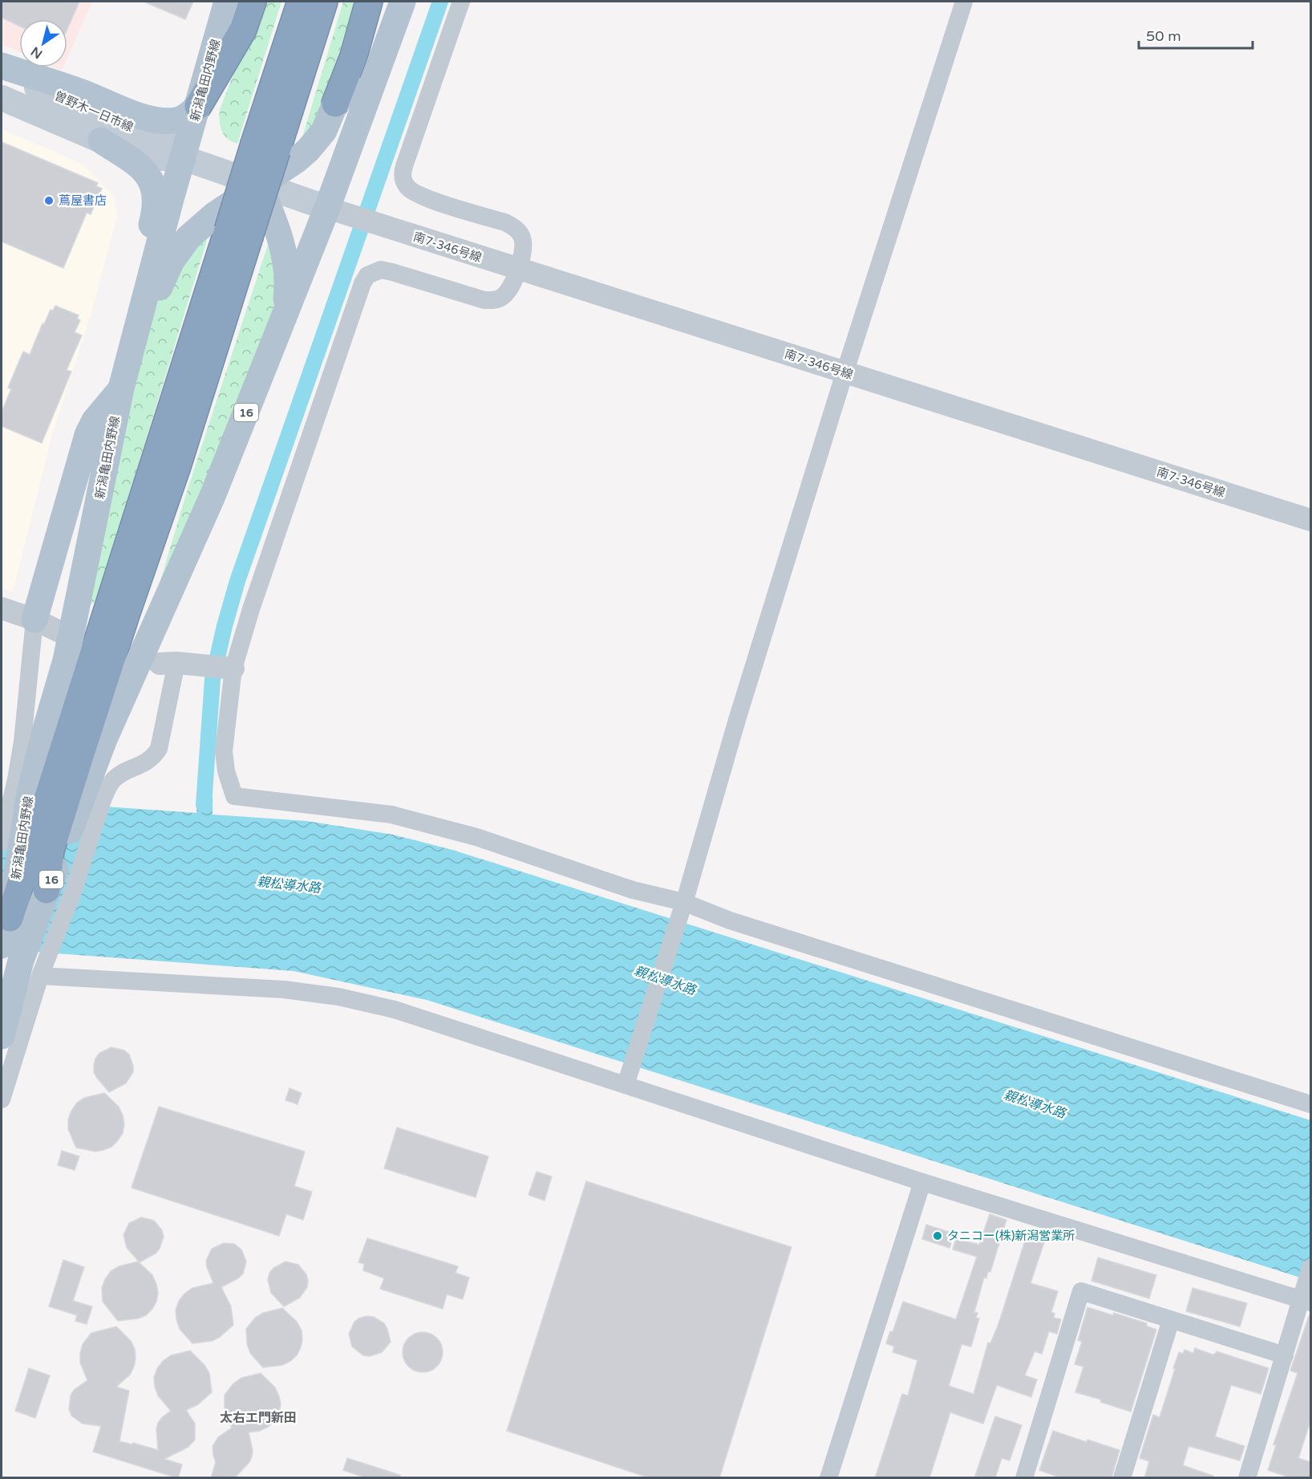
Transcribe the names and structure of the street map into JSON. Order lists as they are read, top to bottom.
{
  "streets": {
    "main road": ["新潟亀田内野線", "曽野木一日市線", "16"],
    "street": ["南7-346号線"]
  },
  "crossings": [
    ["新潟亀田内野線", "曽野木一日市線"],
    ["新潟亀田内野線", "16"],
    ["曽野木一日市線", "南7-346号線"],
    ["曽野木一日市線", "16"],
    ["南7-346号線", "16"]
  ],
  "districts": ["太右エ門新田"],
  "water": ["親松導水路"],
  "places": ["蔦屋書店", "タニコー(株)新潟営業所"],
  "scale_bar": "50 m",
  "north": "bottom left"
}
